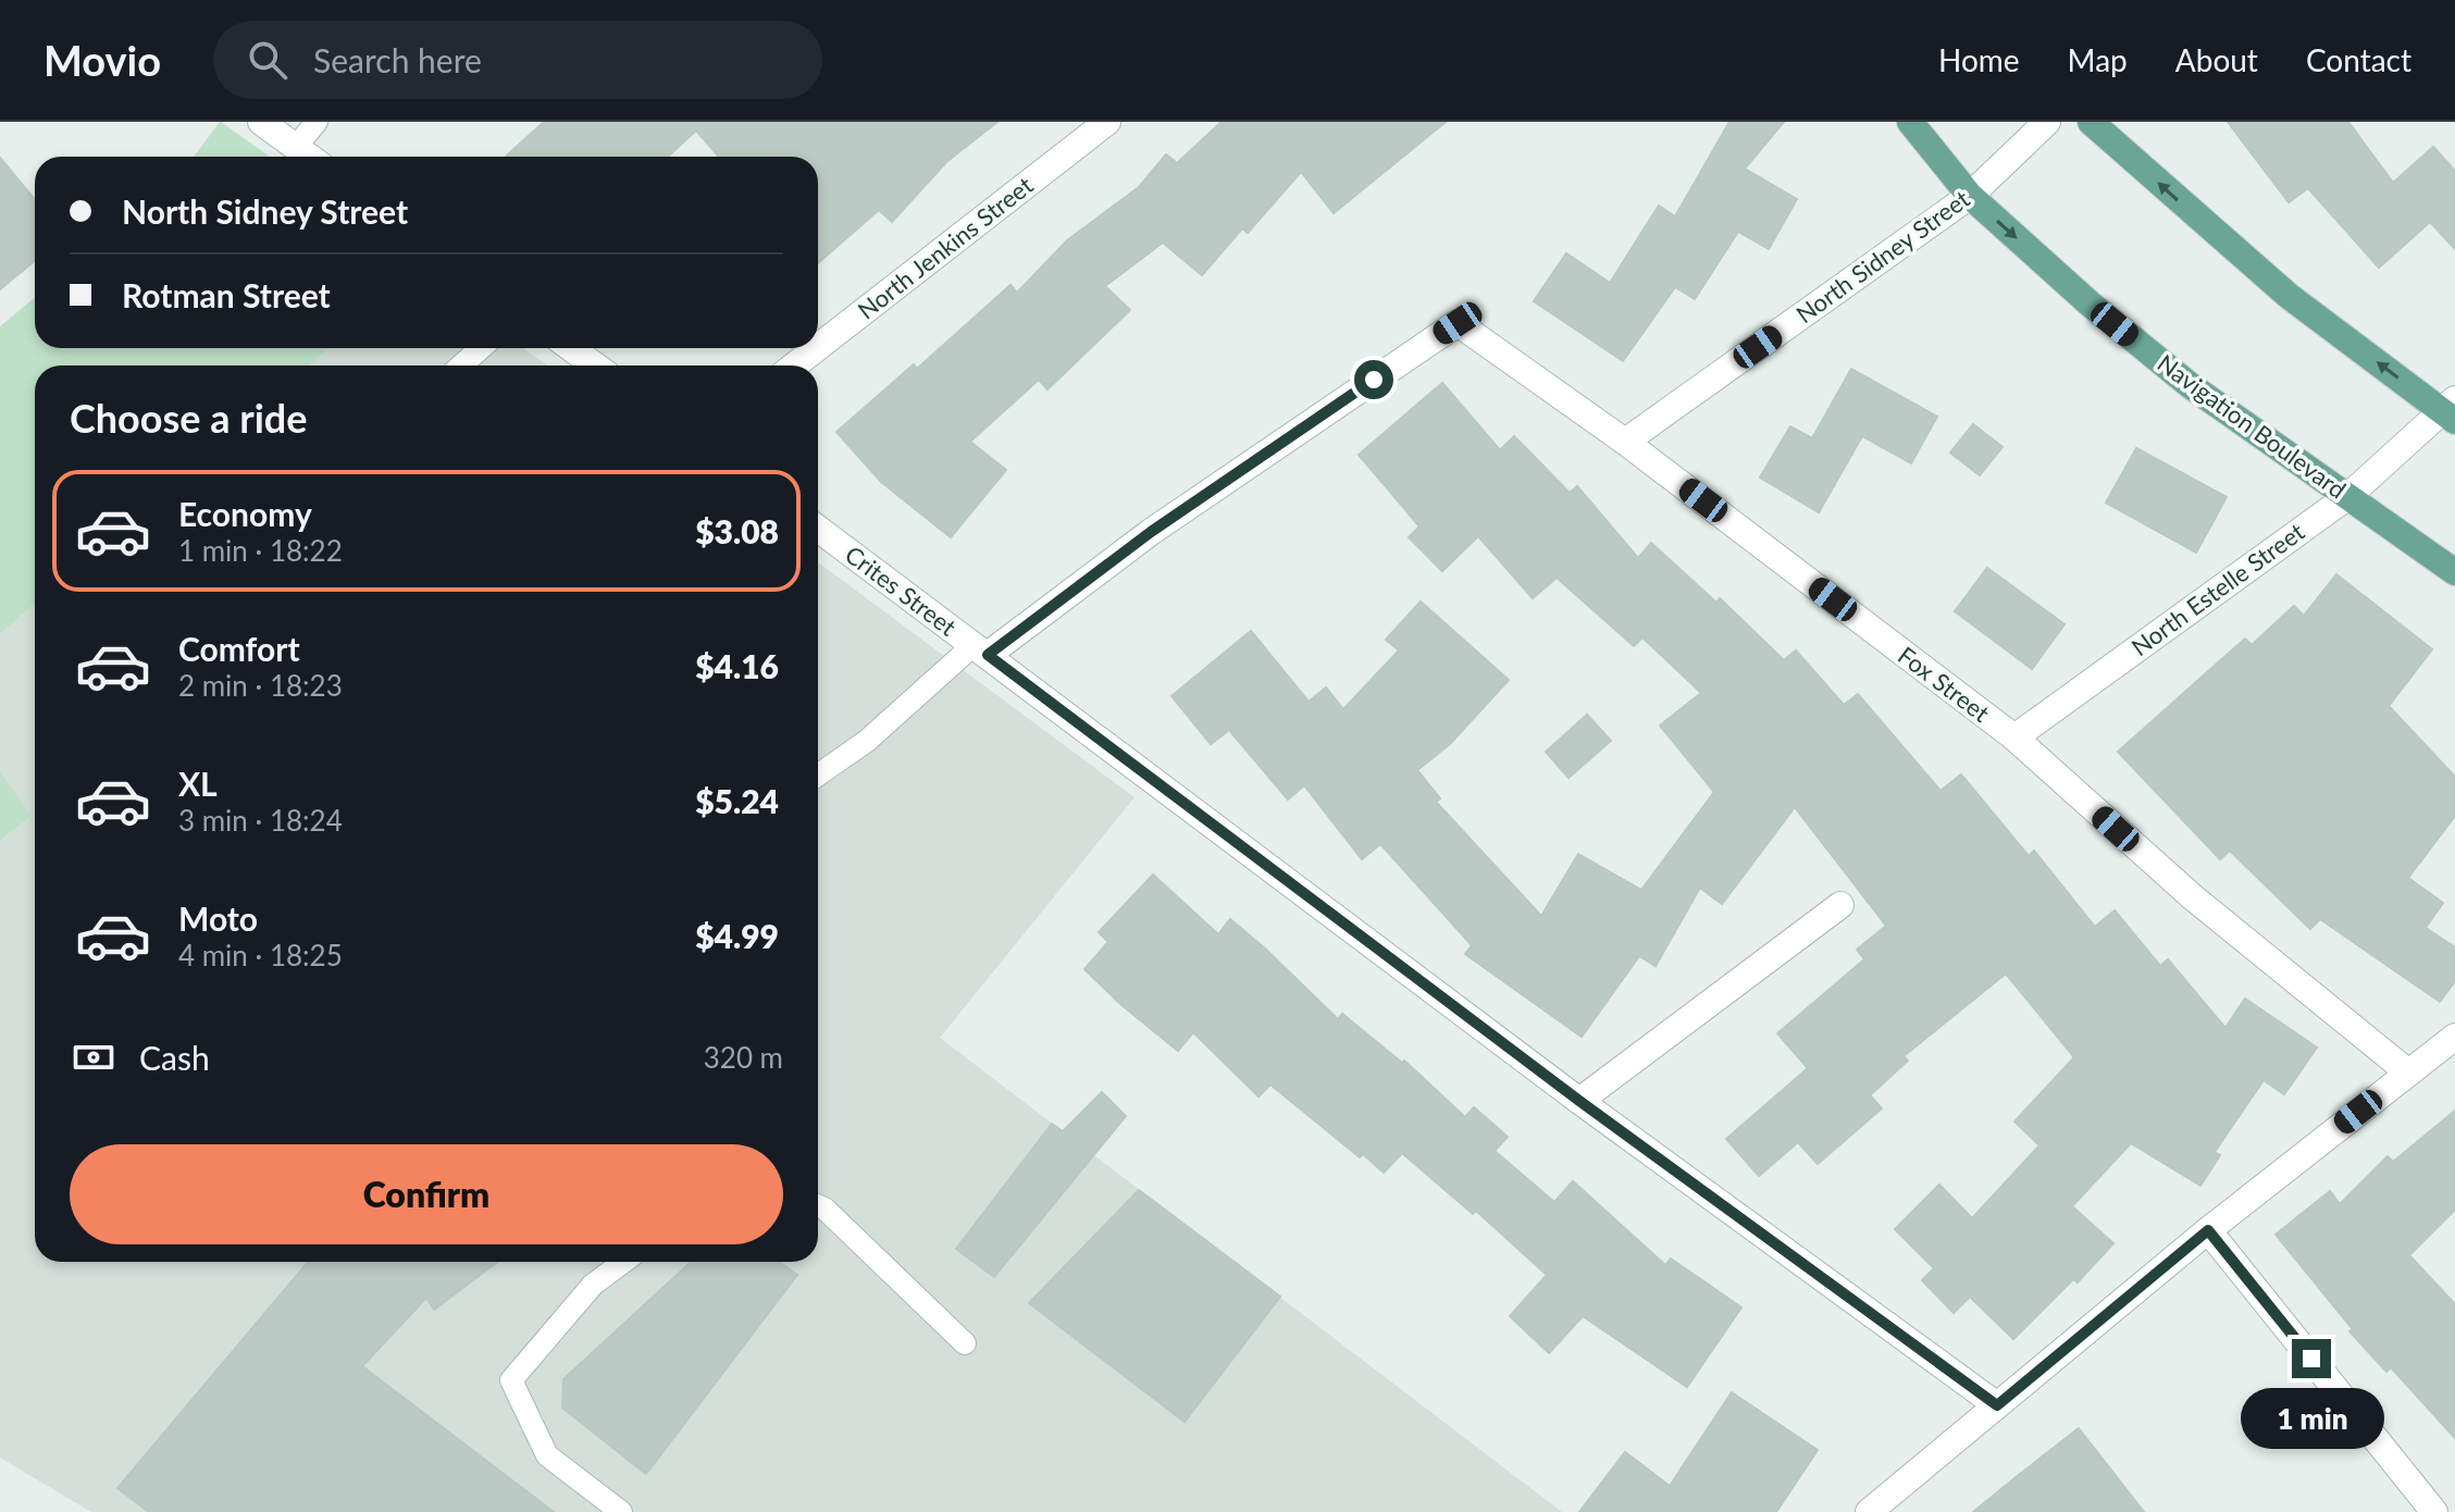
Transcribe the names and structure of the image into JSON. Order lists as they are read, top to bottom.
{
  "streets": {
    "main road": ["Navigation Boulevard"],
    "street": [
      "North Jenkins Street",
      "North Sidney Street",
      "North Estelle Street",
      "Crites Street",
      "Fox Street"
    ]
  },
  "crossings": [
    ["North Sidney Street", "Navigation Boulevard"],
    ["North Sidney Street", "Fox Street"],
    ["Navigation Boulevard", "North Estelle Street"],
    ["North Estelle Street", "Fox Street"],
    ["Crites Street", "Fox Street"]
  ],
  "page": {
    "header": "Movio",
    "search": "Search here",
    "nav": [
      "Home",
      "Map",
      "About",
      "Contact"
    ],
    "banner": ["North Sidney Street", "Rotman Street"],
    "heading": "Choose a ride",
    "list": [
      {
        "name": "Economy",
        "note": "1 min · 18:22",
        "value": "$3.08"
      },
      {
        "name": "Comfort",
        "note": "2 min · 18:23",
        "value": "$4.16"
      },
      {
        "name": "XL",
        "note": "3 min · 18:24",
        "value": "$5.24"
      },
      {
        "name": "Moto",
        "note": "4 min · 18:25",
        "value": "$4.99"
      }
    ],
    "pay": ["Cash", "320 m"],
    "buttons": "Confirm",
    "bubble": "1 min"
  }
}
